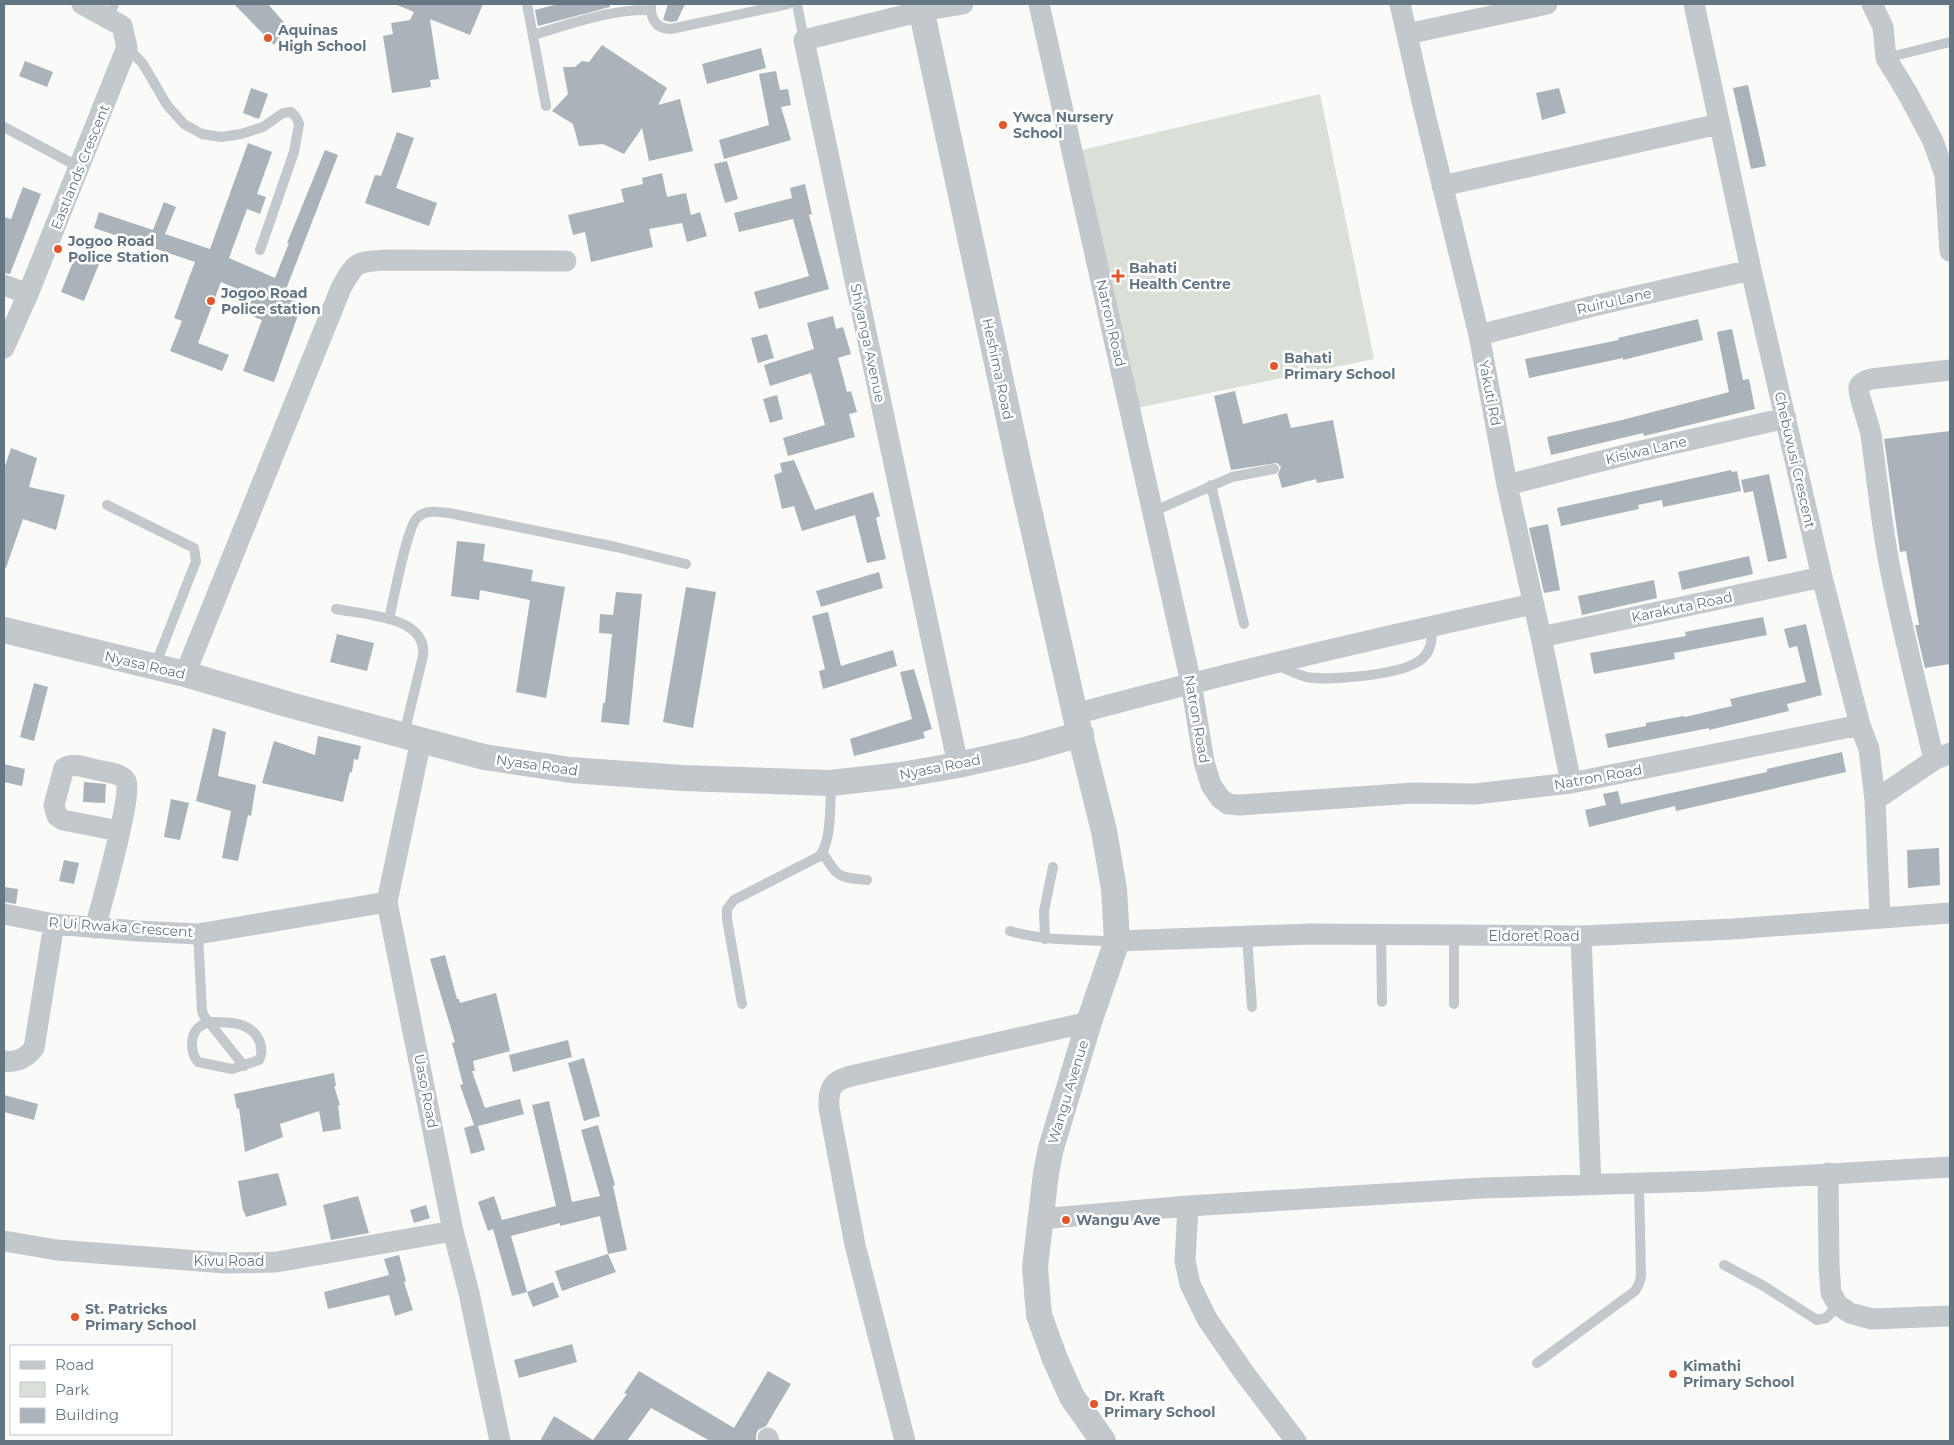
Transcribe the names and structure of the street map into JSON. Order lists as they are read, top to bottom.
{
  "streets": {
    "street": [
      "Eastlands Crescent",
      "Ruiru Lane",
      "Natron Road",
      "Shiyanga Avenue",
      "Heshima Road",
      "Yakuti Rd",
      "Kisiwa Lane",
      "Chebuvusi Crescent",
      "Karakuta Road",
      "Nyasa Road",
      "R Ui Rwaka Crescent",
      "Eldoret Road",
      "Uaso Road",
      "Wangu Avenue",
      "Kivu Road"
    ]
  },
  "crossings": [
    ["Ruiru Lane", "Yakuti Rd"],
    ["Ruiru Lane", "Chebuvusi Crescent"],
    ["Natron Road", "Yakuti Rd"],
    ["Natron Road", "Chebuvusi Crescent"],
    ["Shiyanga Avenue", "Nyasa Road"],
    ["Heshima Road", "Nyasa Road"],
    ["Heshima Road", "Wangu Avenue"],
    ["Yakuti Rd", "Kisiwa Lane"],
    ["Yakuti Rd", "Karakuta Road"],
    ["Kisiwa Lane", "Chebuvusi Crescent"],
    ["Chebuvusi Crescent", "Karakuta Road"],
    ["Chebuvusi Crescent", "Eldoret Road"],
    ["Nyasa Road", "Uaso Road"],
    ["Nyasa Road", "Wangu Avenue"],
    ["R Ui Rwaka Crescent", "Uaso Road"],
    ["Eldoret Road", "Wangu Avenue"],
    ["Uaso Road", "Kivu Road"]
  ],
  "places": {
    "other": [
      "Aquinas High School",
      "Ywca Nursery School",
      "Jogoo Road Police Station",
      "Jogoo Road Police station",
      "Bahati Primary School",
      "Wangu Ave",
      "St. Patricks Primary School",
      "Kimathi Primary School",
      "Dr. Kraft Primary School"
    ],
    "health": ["Bahati Health Centre"]
  },
  "legend": ["Road", "Park", "Building"]
}
